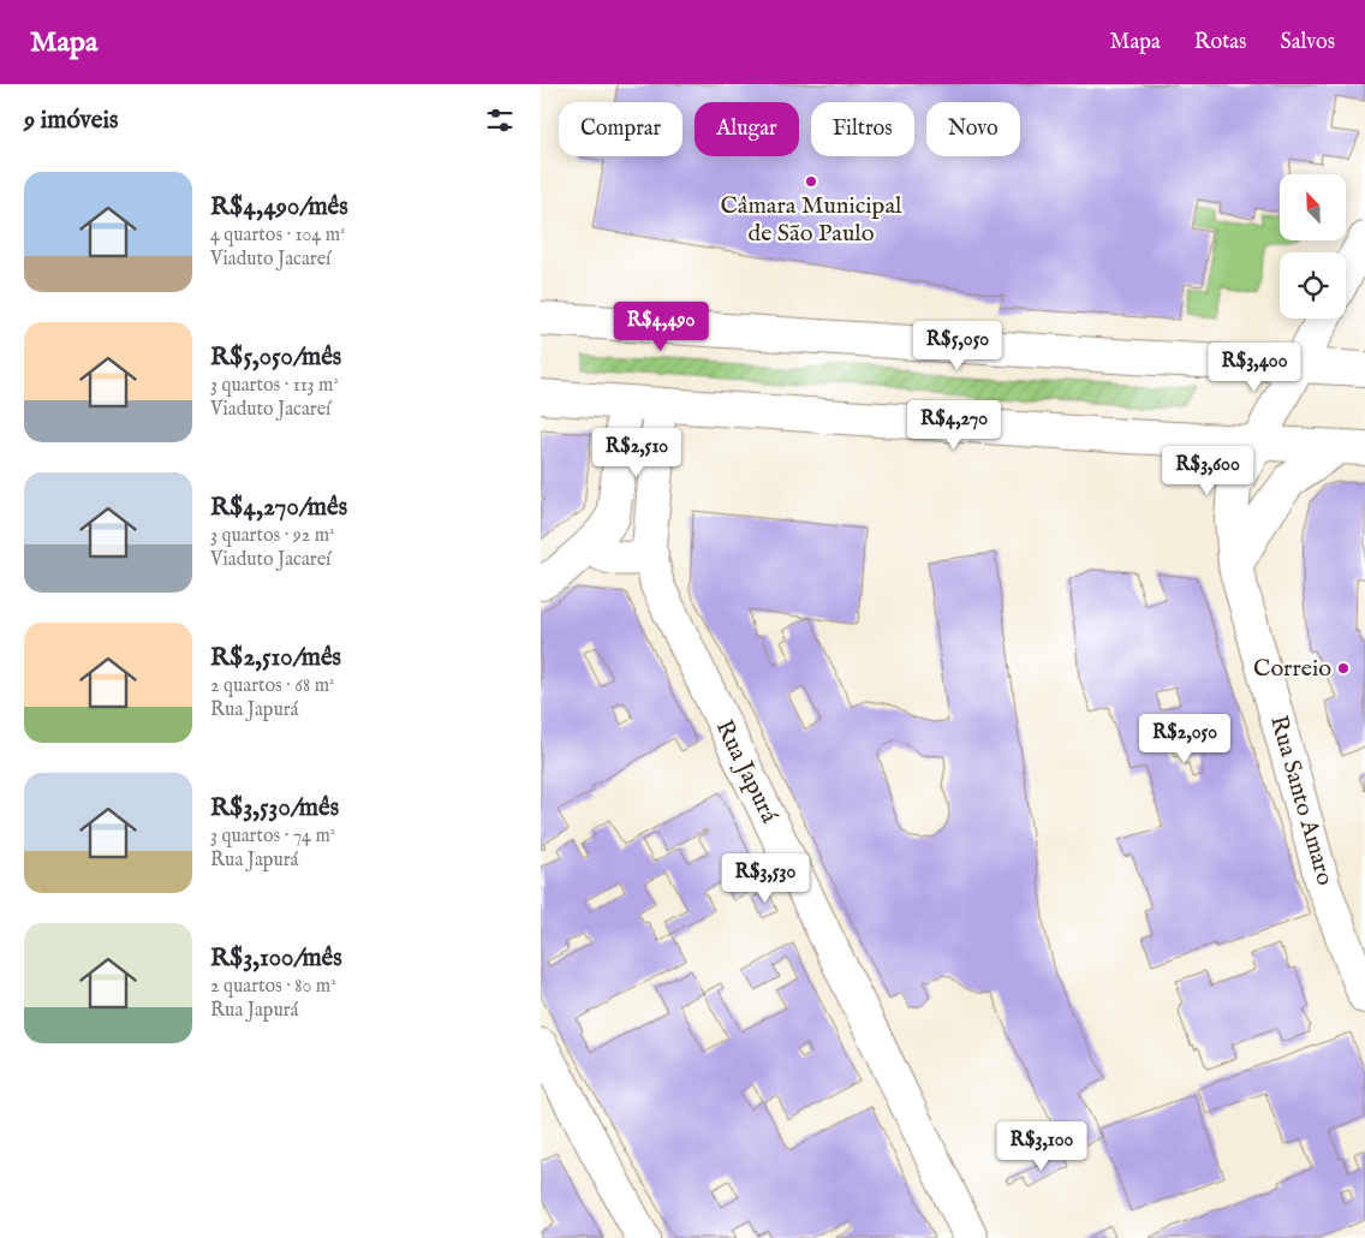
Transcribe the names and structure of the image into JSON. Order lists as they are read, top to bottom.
{
  "streets": {
    "street": ["Rua Japurá", "Rua Santo Amaro"]
  },
  "places": ["Câmara Municipal de São Paulo", "Correio"],
  "north": "top left",
  "page": {
    "header": "Mapa",
    "nav": ["Mapa", "Rotas", "Salvos"],
    "heading": "9 imóveis",
    "chip": [
      "Comprar",
      "Alugar",
      "Filtros",
      "Novo"
    ],
    "list": [
      {
        "name": "R$4,490/mês",
        "note": "4 quartos · 104 m² · Viaduto Jacareí"
      },
      {
        "name": "R$5,050/mês",
        "note": "3 quartos · 113 m² · Viaduto Jacareí"
      },
      {
        "name": "R$4,270/mês",
        "note": "3 quartos · 92 m² · Viaduto Jacareí"
      },
      {
        "name": "R$2,510/mês",
        "note": "2 quartos · 68 m² · Rua Japurá"
      },
      {
        "name": "R$3,530/mês",
        "note": "3 quartos · 74 m² · Rua Japurá"
      },
      {
        "name": "R$3,100/mês",
        "note": "2 quartos · 80 m² · Rua Japurá"
      }
    ],
    "price": [
      "R$4,490",
      "R$5,050",
      "R$3,400",
      "R$4,270",
      "R$2,510",
      "R$3,600",
      "R$2,050",
      "R$3,530",
      "R$3,100"
    ]
  }
}
